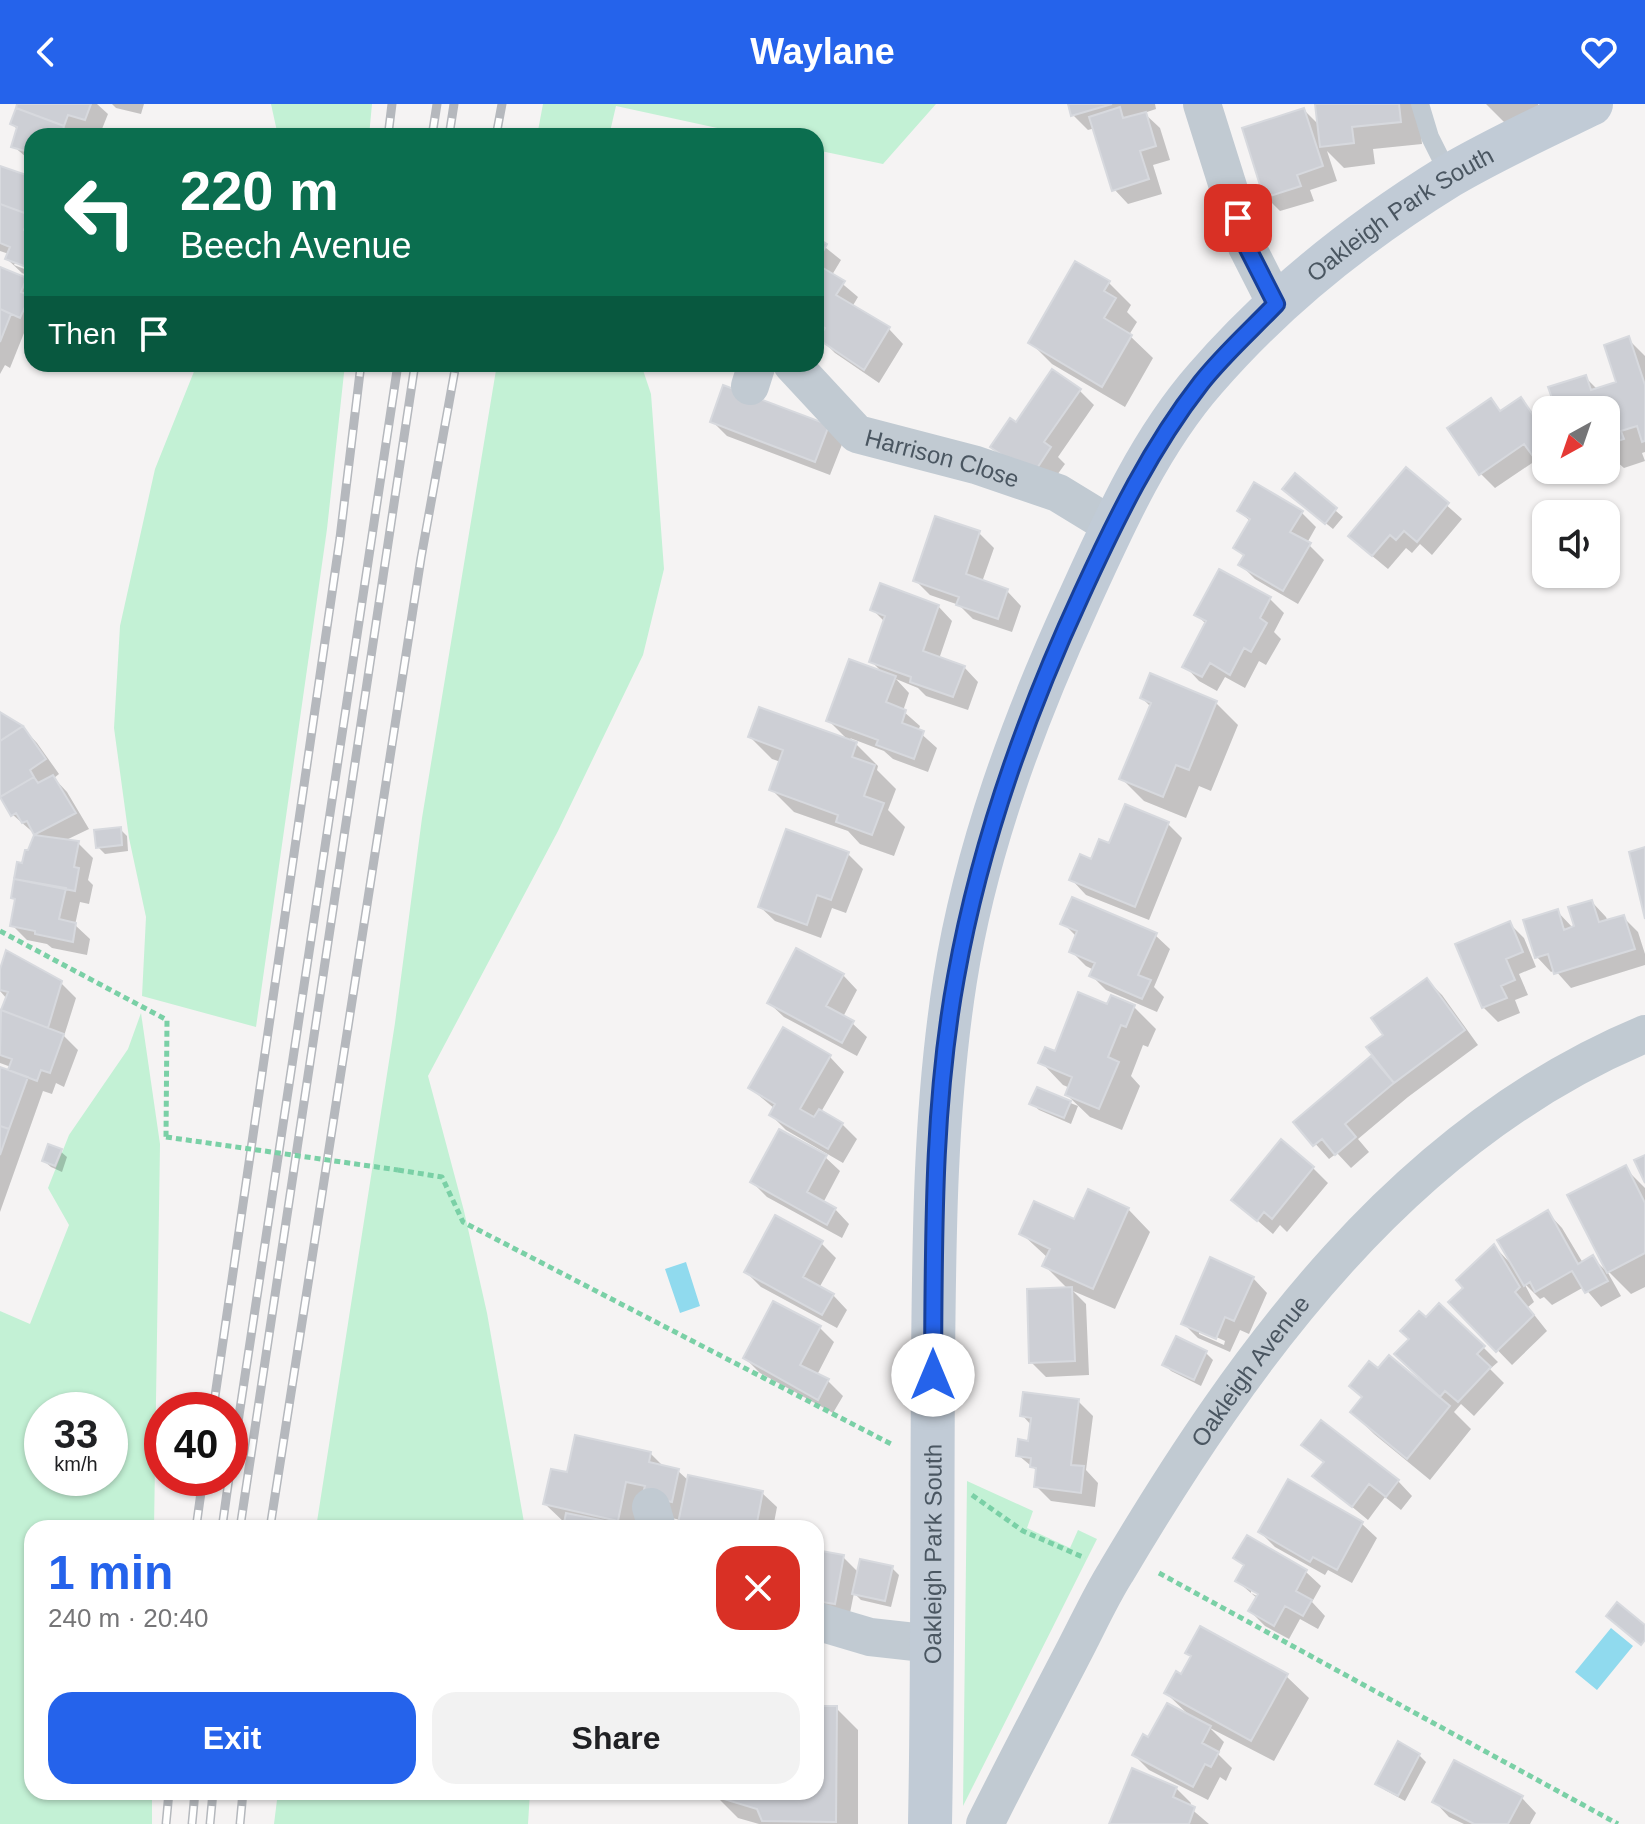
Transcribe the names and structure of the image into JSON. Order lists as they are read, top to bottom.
{
  "streets": {
    "street": ["Oakleigh Park South", "Harrison Close", "Oakleigh Avenue"]
  },
  "crossings": [
    ["Oakleigh Park South", "Harrison Close"]
  ],
  "north": "bottom left",
  "page": {
    "header": "Waylane",
    "turn": ["220 m", "Beech Avenue"],
    "then": "Then",
    "speed": "33 km/h",
    "limit": "40",
    "heading": ["1 min", "240 m · 20:40"],
    "buttons": ["Exit", "Share"]
  }
}
